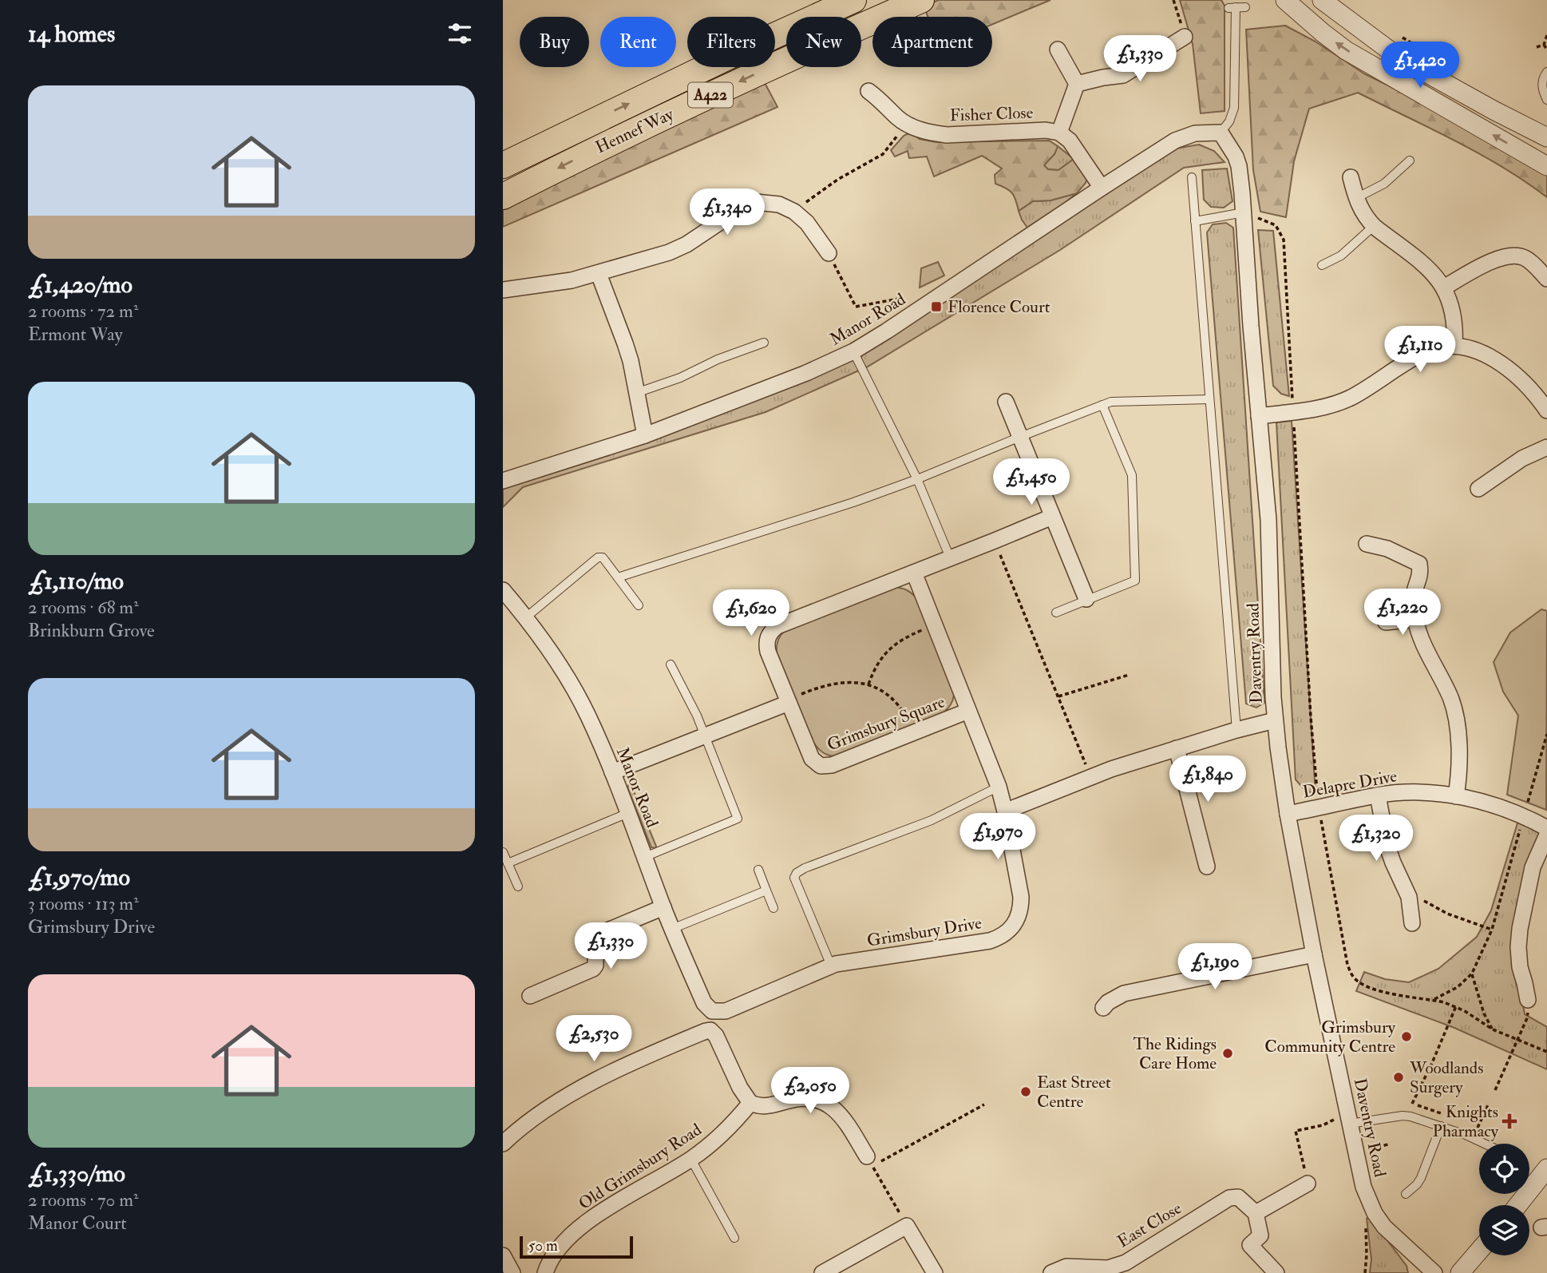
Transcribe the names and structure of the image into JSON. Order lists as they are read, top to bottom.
{
  "streets": {
    "highway": ["A422", "Hennef Way"],
    "street": [
      "Fisher Close",
      "Manor Road",
      "Daventry Road",
      "Grimsbury Square",
      "Delapre Drive",
      "Grimsbury Drive",
      "Old Grimsbury Road",
      "East Close"
    ]
  },
  "crossings": [
    ["Manor Road", "Daventry Road"],
    ["Manor Road", "Grimsbury Drive"],
    ["Daventry Road", "Delapre Drive"],
    ["Grimsbury Square", "Grimsbury Drive"]
  ],
  "places": {
    "transit": ["Florence Court"],
    "other": [
      "Grimsbury Community Centre",
      "The Ridings Care Home",
      "Woodlands Surgery",
      "East Street Centre"
    ],
    "health": ["Knights Pharmacy"]
  },
  "scale_bar": "50 m",
  "page": {
    "heading": "14 homes",
    "chip": [
      "Buy",
      "Rent",
      "Filters",
      "New",
      "Apartment"
    ],
    "price": [
      "£1,330",
      "£1,420",
      "£1,340",
      "£1,110",
      "£1,450",
      "£1,220",
      "£1,620",
      "£1,840",
      "£1,970",
      "£1,320",
      "£1,330",
      "£1,190",
      "£2,530",
      "£2,050"
    ],
    "list": [
      {
        "name": "£1,420/mo",
        "note": "2 rooms · 72 m² · Ermont Way"
      },
      {
        "name": "£1,110/mo",
        "note": "2 rooms · 68 m² · Brinkburn Grove"
      },
      {
        "name": "£1,970/mo",
        "note": "3 rooms · 113 m² · Grimsbury Drive"
      },
      {
        "name": "£1,330/mo",
        "note": "2 rooms · 70 m² · Manor Court"
      }
    ],
    "scale": "50 m"
  }
}
